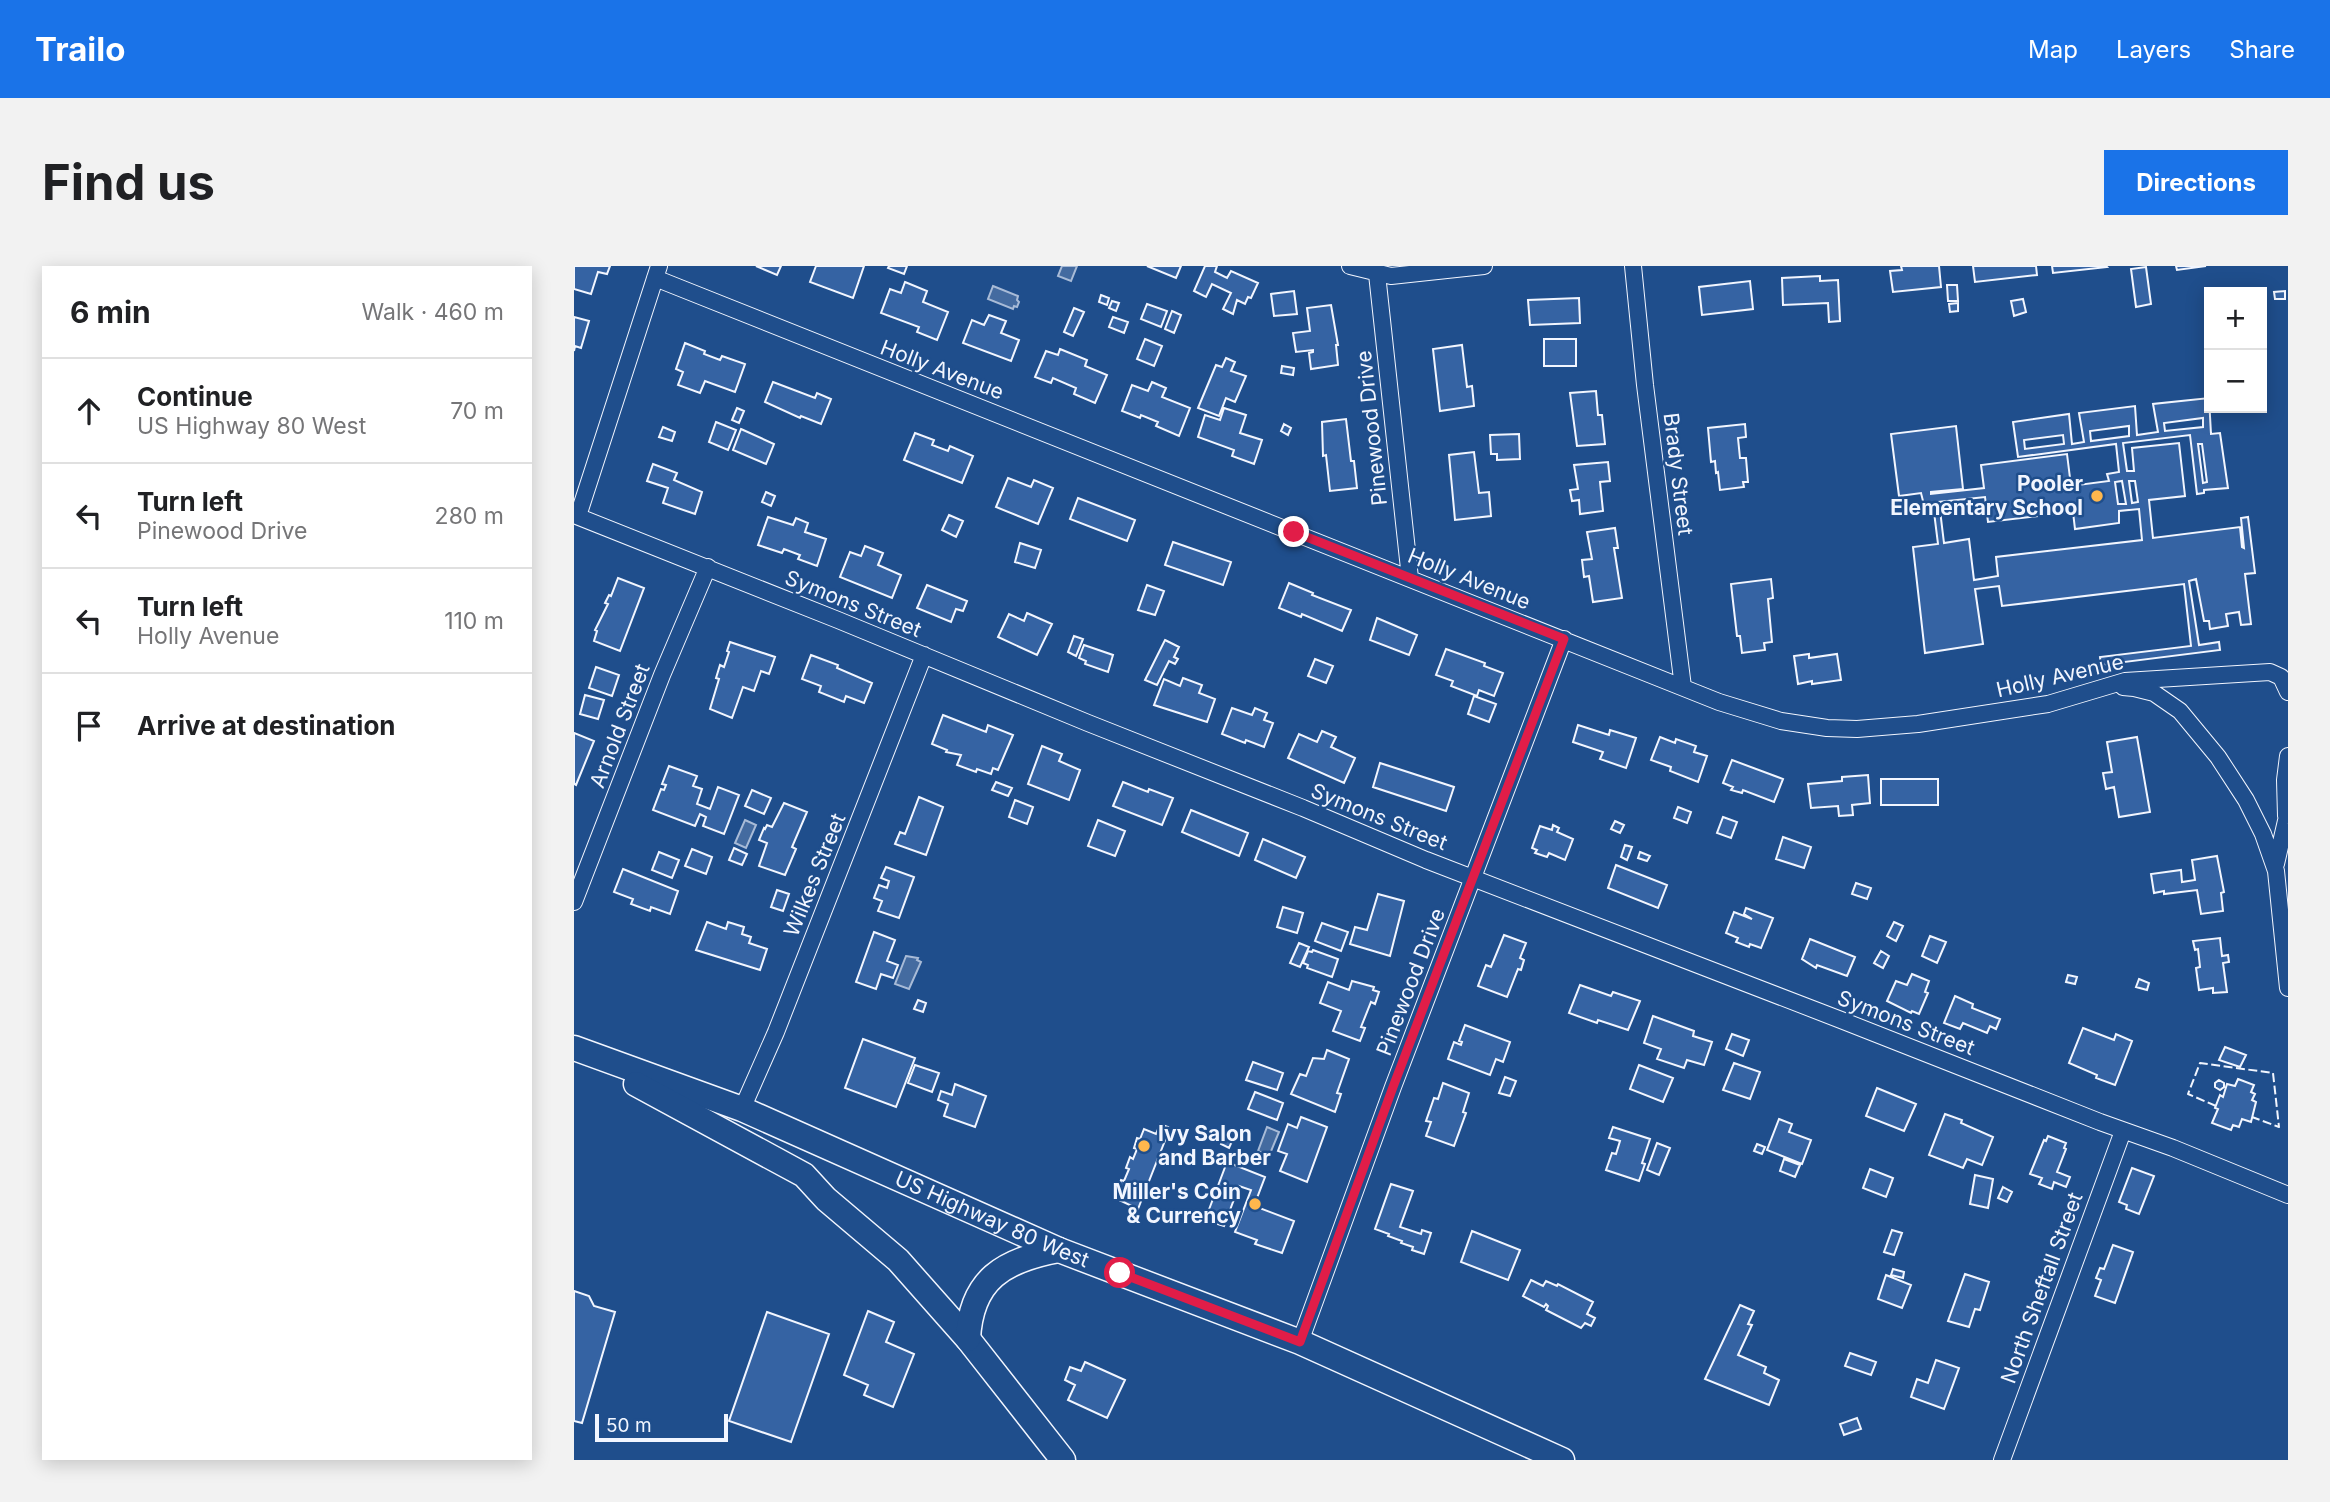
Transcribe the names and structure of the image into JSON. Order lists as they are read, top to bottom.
{
  "streets": {
    "main road": ["US Highway 80 West"],
    "street": [
      "Holly Avenue",
      "Pinewood Drive",
      "Brady Street",
      "Symons Street",
      "Arnold Street",
      "Wilkes Street",
      "North Sheftall Street"
    ]
  },
  "crossings": [
    ["Holly Avenue", "Pinewood Drive"],
    ["Holly Avenue", "Brady Street"],
    ["Pinewood Drive", "Symons Street"],
    ["Pinewood Drive", "US Highway 80 West"],
    ["Symons Street", "Arnold Street"],
    ["Symons Street", "Wilkes Street"],
    ["Symons Street", "North Sheftall Street"],
    ["Wilkes Street", "US Highway 80 West"]
  ],
  "places": ["Pooler Elementary School", "Ivy Salon and Barber", "Miller's Coin & Currency"],
  "scale_bar": "50 m",
  "page": {
    "header": "Trailo",
    "nav": ["Map", "Layers", "Share"],
    "buttons": "Directions",
    "title": "Find us",
    "heading": ["6 min", "Walk · 460 m"],
    "map_buttons": ["+", "−"],
    "list": [
      ["Continue", "US Highway 80 West", "70 m"],
      ["Turn left", "Pinewood Drive", "280 m"],
      ["Turn left", "Holly Avenue", "110 m"],
      "Arrive at destination"
    ],
    "scale": "50 m"
  }
}
